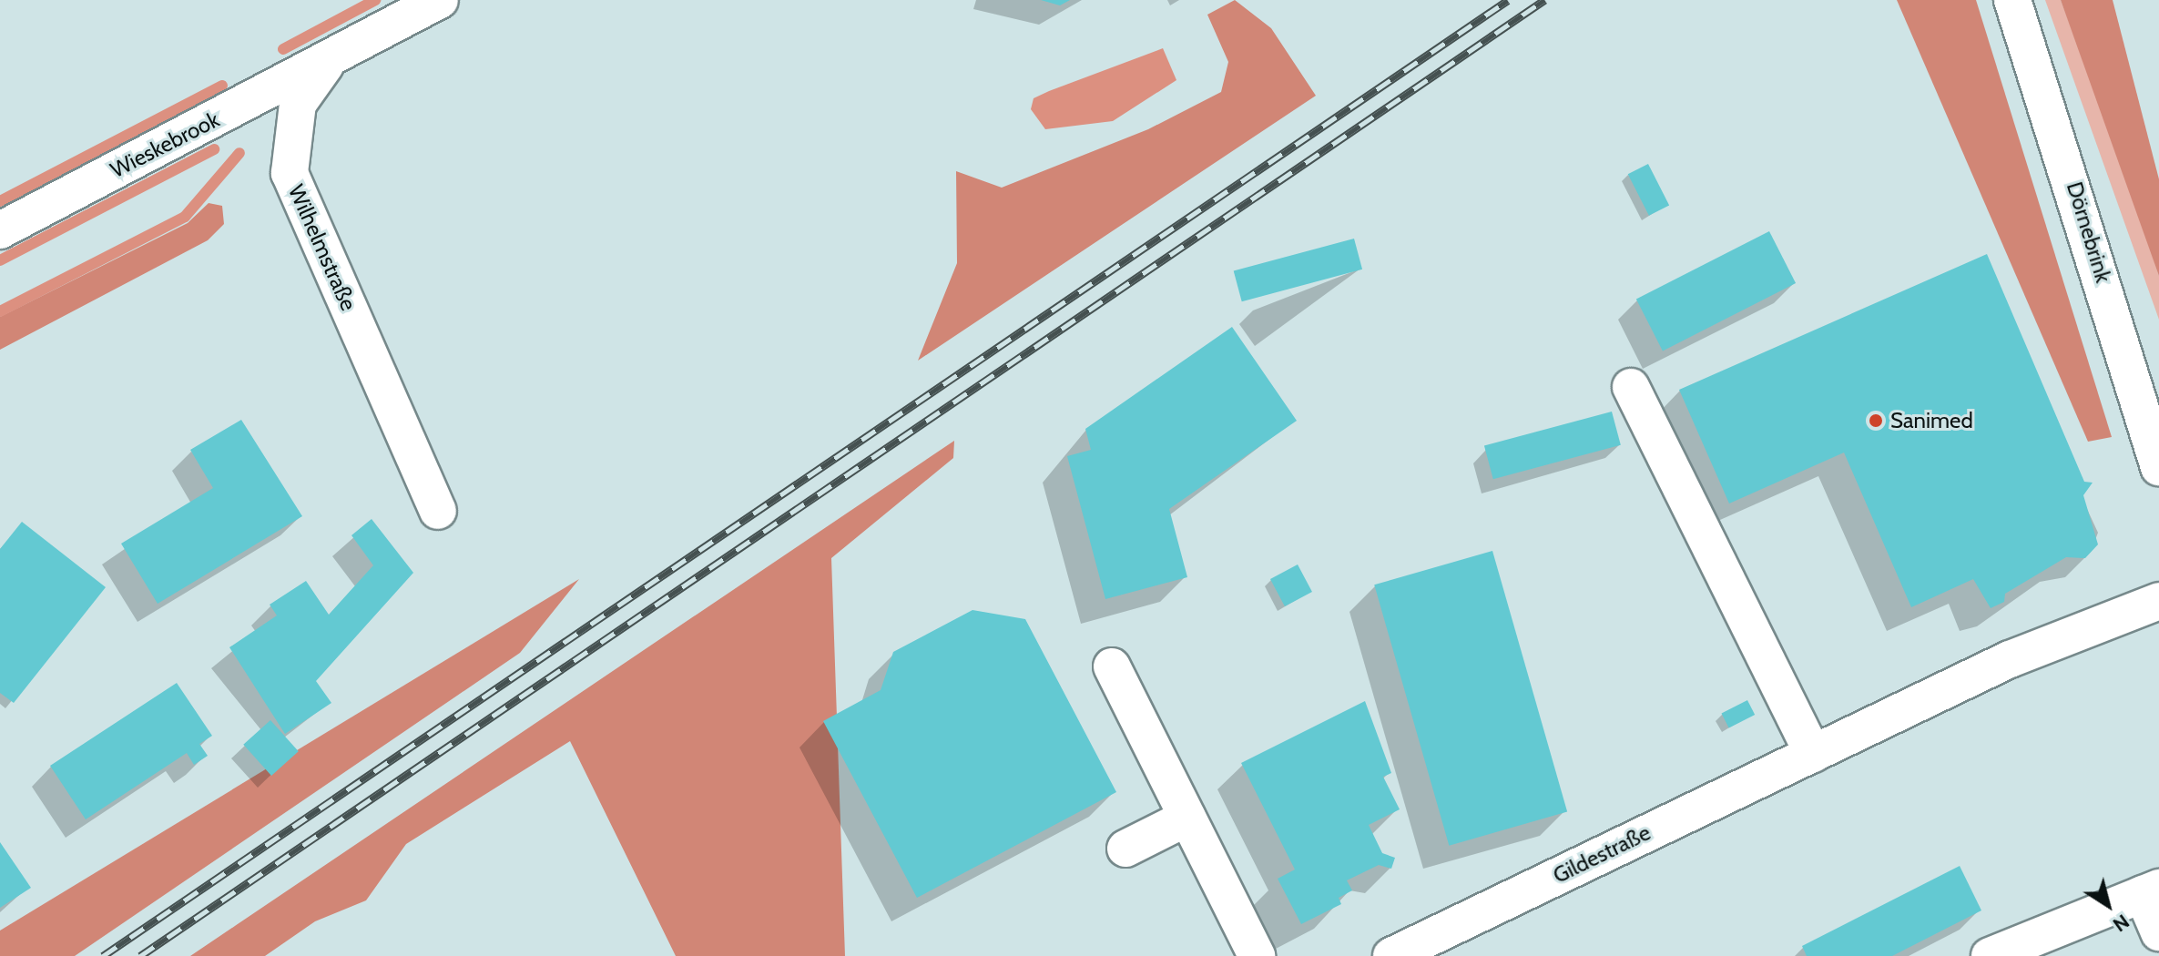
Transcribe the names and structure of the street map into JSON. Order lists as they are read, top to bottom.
{
  "streets": {
    "street": [
      "Wieskebrook",
      "Dörnebrink",
      "Wilhelmstraße",
      "Gildestraße"
    ]
  },
  "crossings": [
    ["Wieskebrook", "Wilhelmstraße"]
  ],
  "places": ["Sanimed"],
  "north": "bottom right"
}
